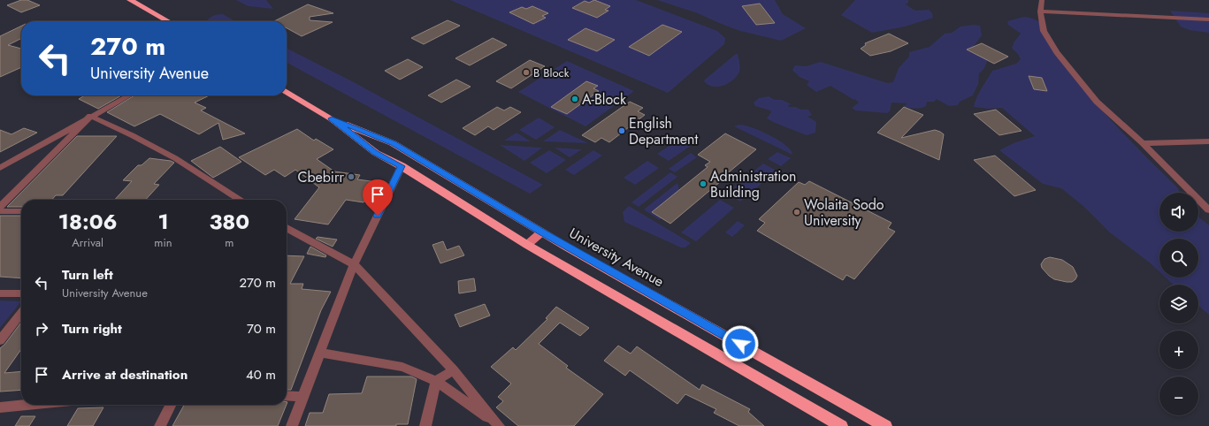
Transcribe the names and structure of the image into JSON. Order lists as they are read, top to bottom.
{
  "streets": {
    "highway": ["University Avenue"]
  },
  "places": [
    "B Block",
    "A-Block",
    "English Department",
    "Cbebirr",
    "Administration Building",
    "Wolaita Sodo University"
  ],
  "page": {
    "turn": ["270 m", "University Avenue"],
    "map_buttons": ["+", "−"],
    "eta": [
      "18:06",
      "Arrival",
      "1",
      "min",
      "380",
      "m"
    ],
    "list": [
      {
        "name": "Turn left",
        "note": "University Avenue",
        "value": "270 m"
      },
      {
        "name": "Turn right",
        "value": "70 m"
      },
      {
        "name": "Arrive at destination",
        "value": "40 m"
      }
    ]
  }
}
